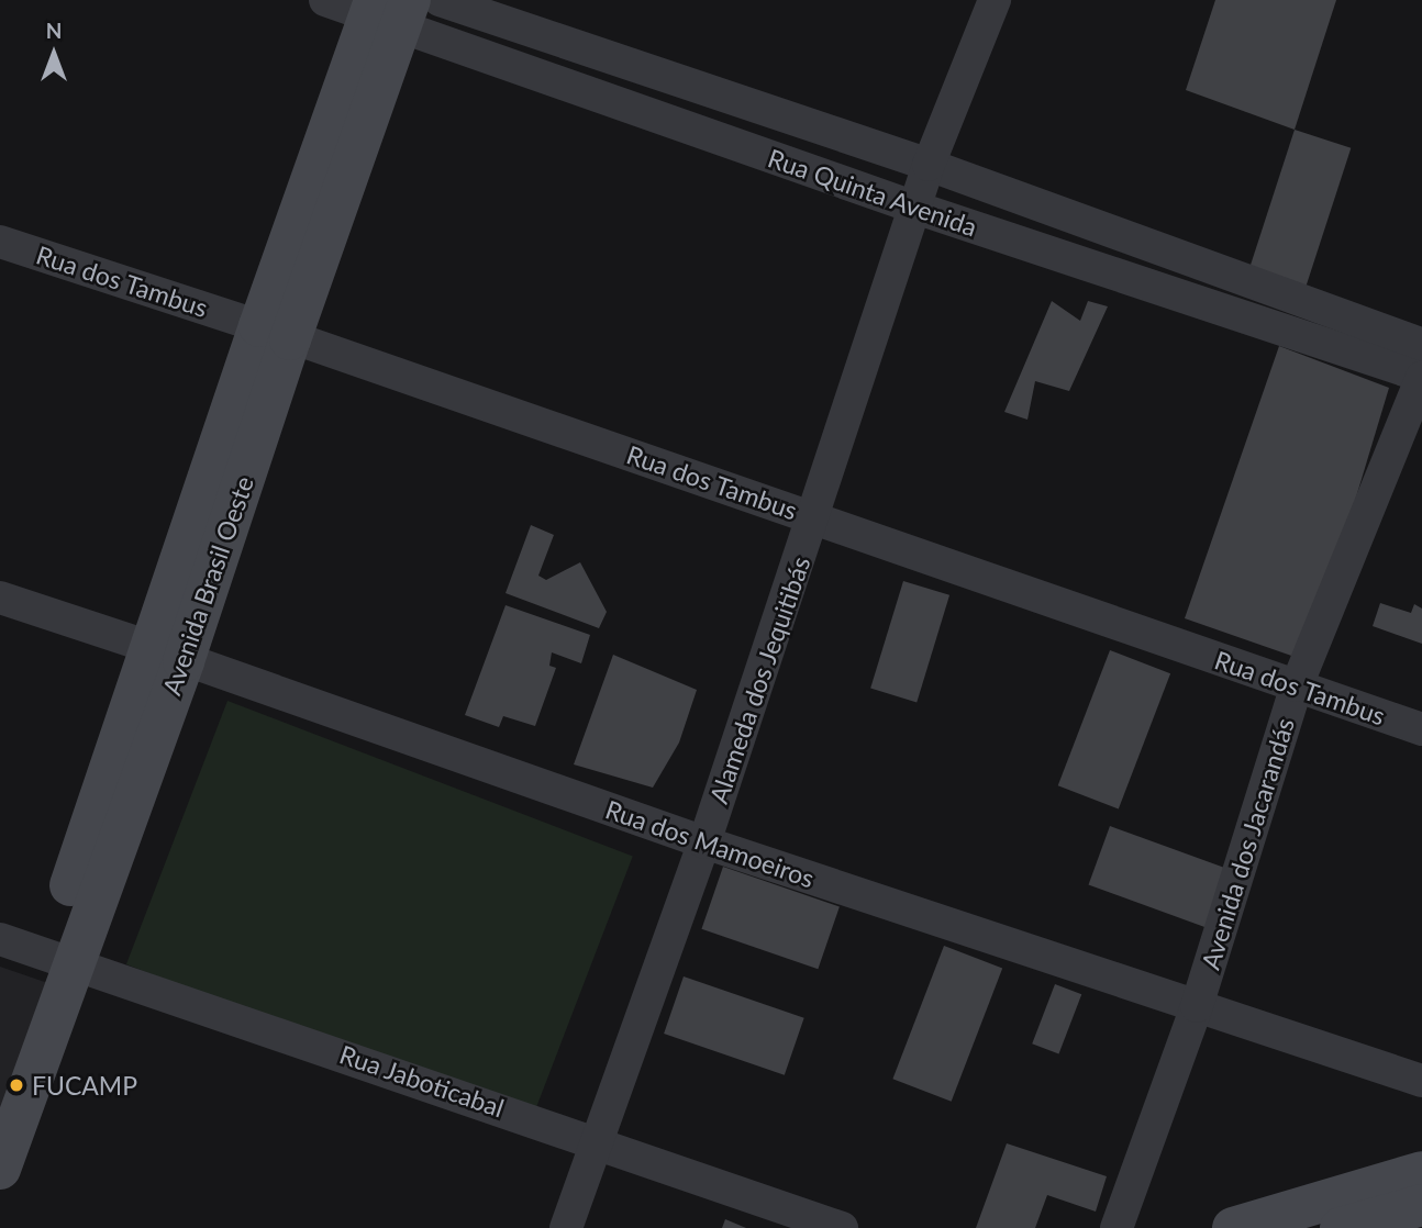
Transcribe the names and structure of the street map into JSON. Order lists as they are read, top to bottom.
{
  "streets": {
    "street": [
      "Rua Quinta Avenida",
      "Rua dos Tambus",
      "Avenida Brasil Oeste",
      "Alameda dos Jequitibás",
      "Rua dos Mamoeiros",
      "Avenida dos Jacarandás",
      "Rua Jaboticabal"
    ]
  },
  "crossings": [
    ["Rua Quinta Avenida", "Avenida Brasil Oeste"],
    ["Rua Quinta Avenida", "Alameda dos Jequitibás"],
    ["Rua Quinta Avenida", "Avenida dos Jacarandás"],
    ["Rua dos Tambus", "Avenida Brasil Oeste"],
    ["Rua dos Tambus", "Alameda dos Jequitibás"],
    ["Rua dos Tambus", "Avenida dos Jacarandás"],
    ["Avenida Brasil Oeste", "Rua dos Mamoeiros"],
    ["Avenida Brasil Oeste", "Rua Jaboticabal"],
    ["Alameda dos Jequitibás", "Rua dos Mamoeiros"],
    ["Alameda dos Jequitibás", "Rua Jaboticabal"],
    ["Rua dos Mamoeiros", "Avenida dos Jacarandás"]
  ],
  "places": ["FUCAMP"],
  "north": "top"
}
